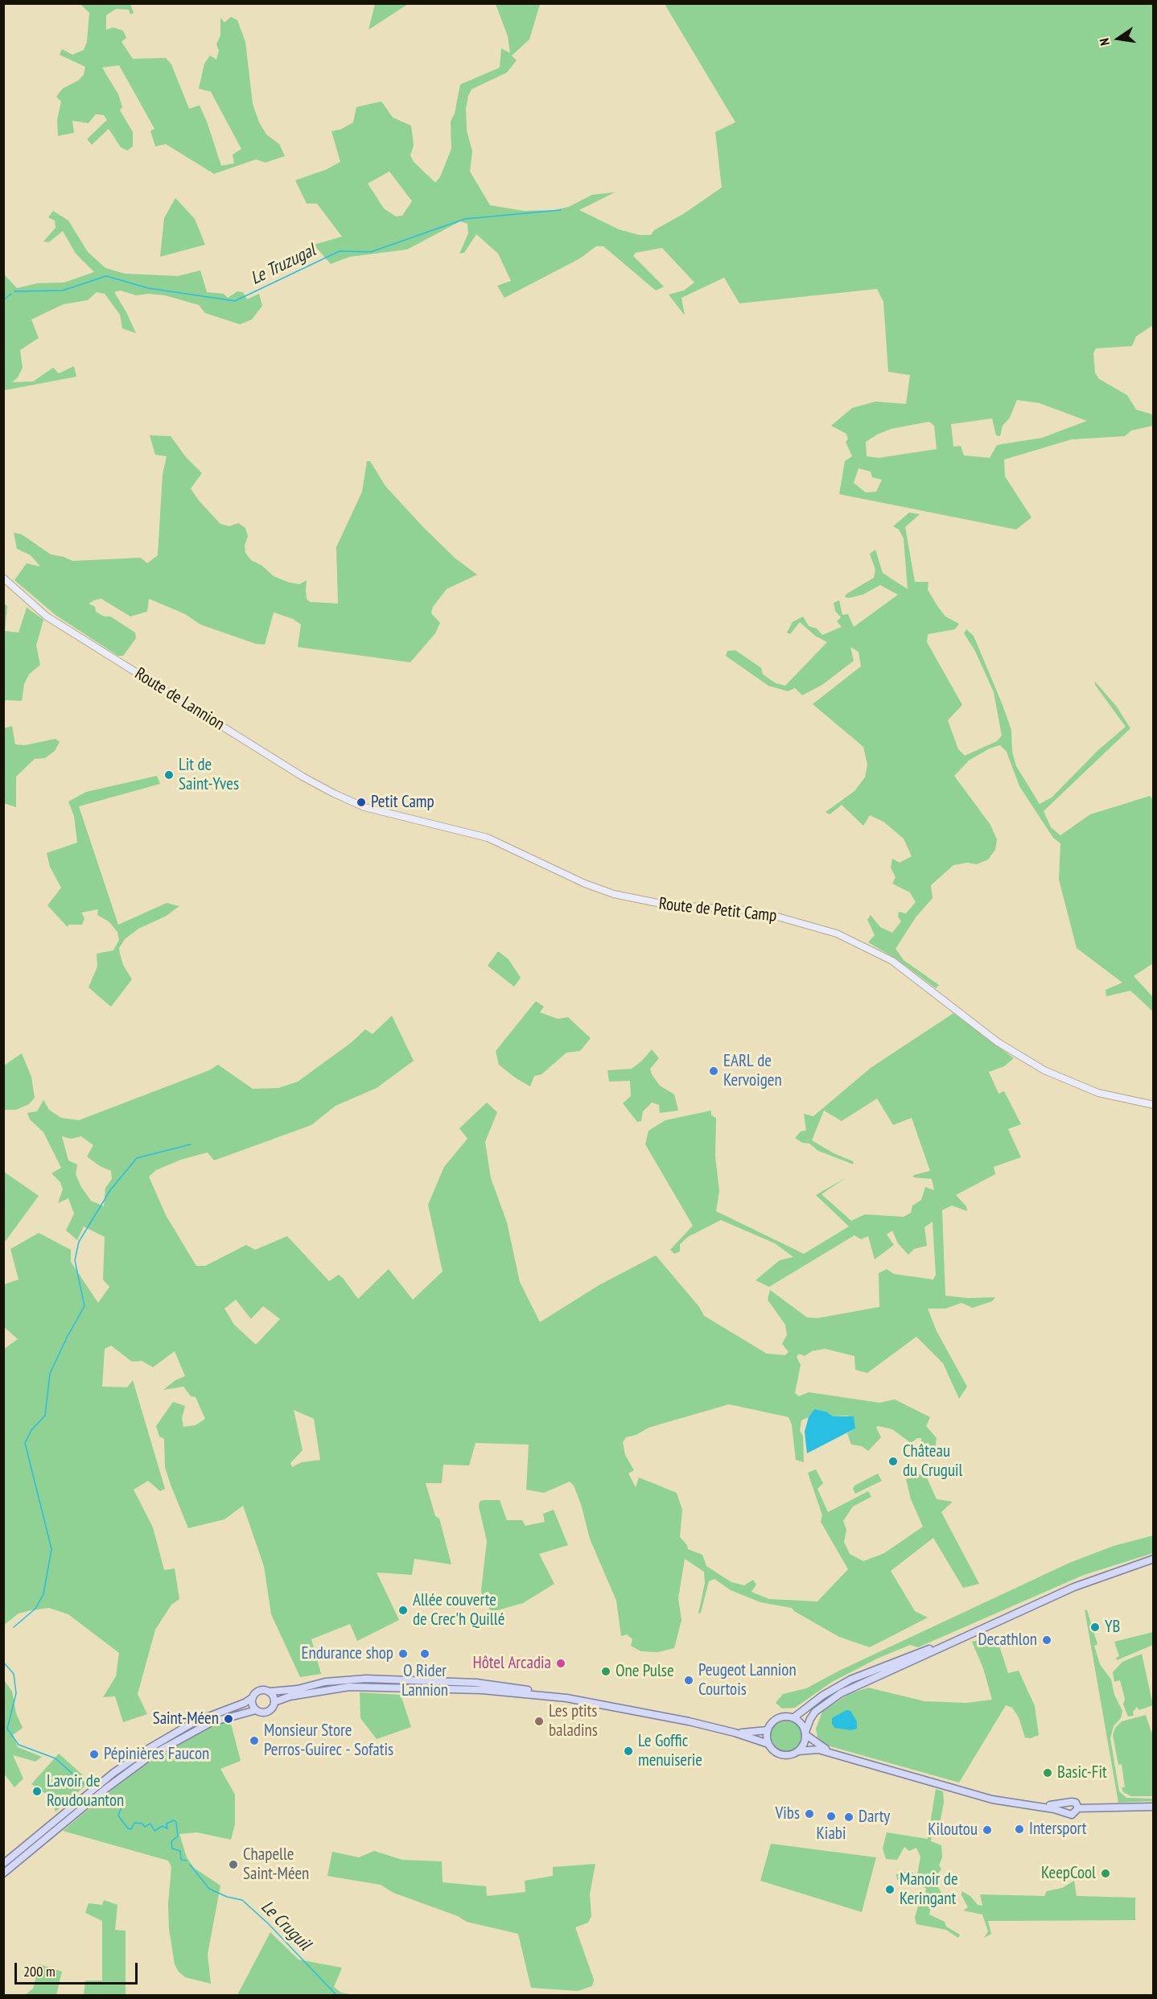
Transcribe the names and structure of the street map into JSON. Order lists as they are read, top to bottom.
{
  "streets": {
    "main road": ["Route de Lannion", "Route de Petit Camp"]
  },
  "crossings": [
    ["Route de Lannion", "Route de Petit Camp"]
  ],
  "water": ["Le Truzugal", "Le Cruguil"],
  "places": [
    "Lit de Saint-Yves",
    "Petit Camp",
    "EARL de Kervoigen",
    "Château du Cruguil",
    "Allée couverte de Crec'h Quillé",
    "YB",
    "Decathlon",
    "Endurance shop",
    "O Rider Lannion",
    "Hôtel Arcadia",
    "One Pulse",
    "Peugeot Lannion Courtois",
    "Saint-Méen",
    "Les ptits baladins",
    "Monsieur Store Perros-Guirec - Sofatis",
    "Le Goffic menuiserie",
    "Pépinières Faucon",
    "Basic-Fit",
    "Lavoir de Roudouanton",
    "Vibs",
    "Kiabi",
    "Darty",
    "Intersport",
    "Kiloutou",
    "Chapelle Saint-Méen",
    "KeepCool",
    "Manoir de Keringant"
  ],
  "scale_bar": "200 m",
  "north": "left"
}
